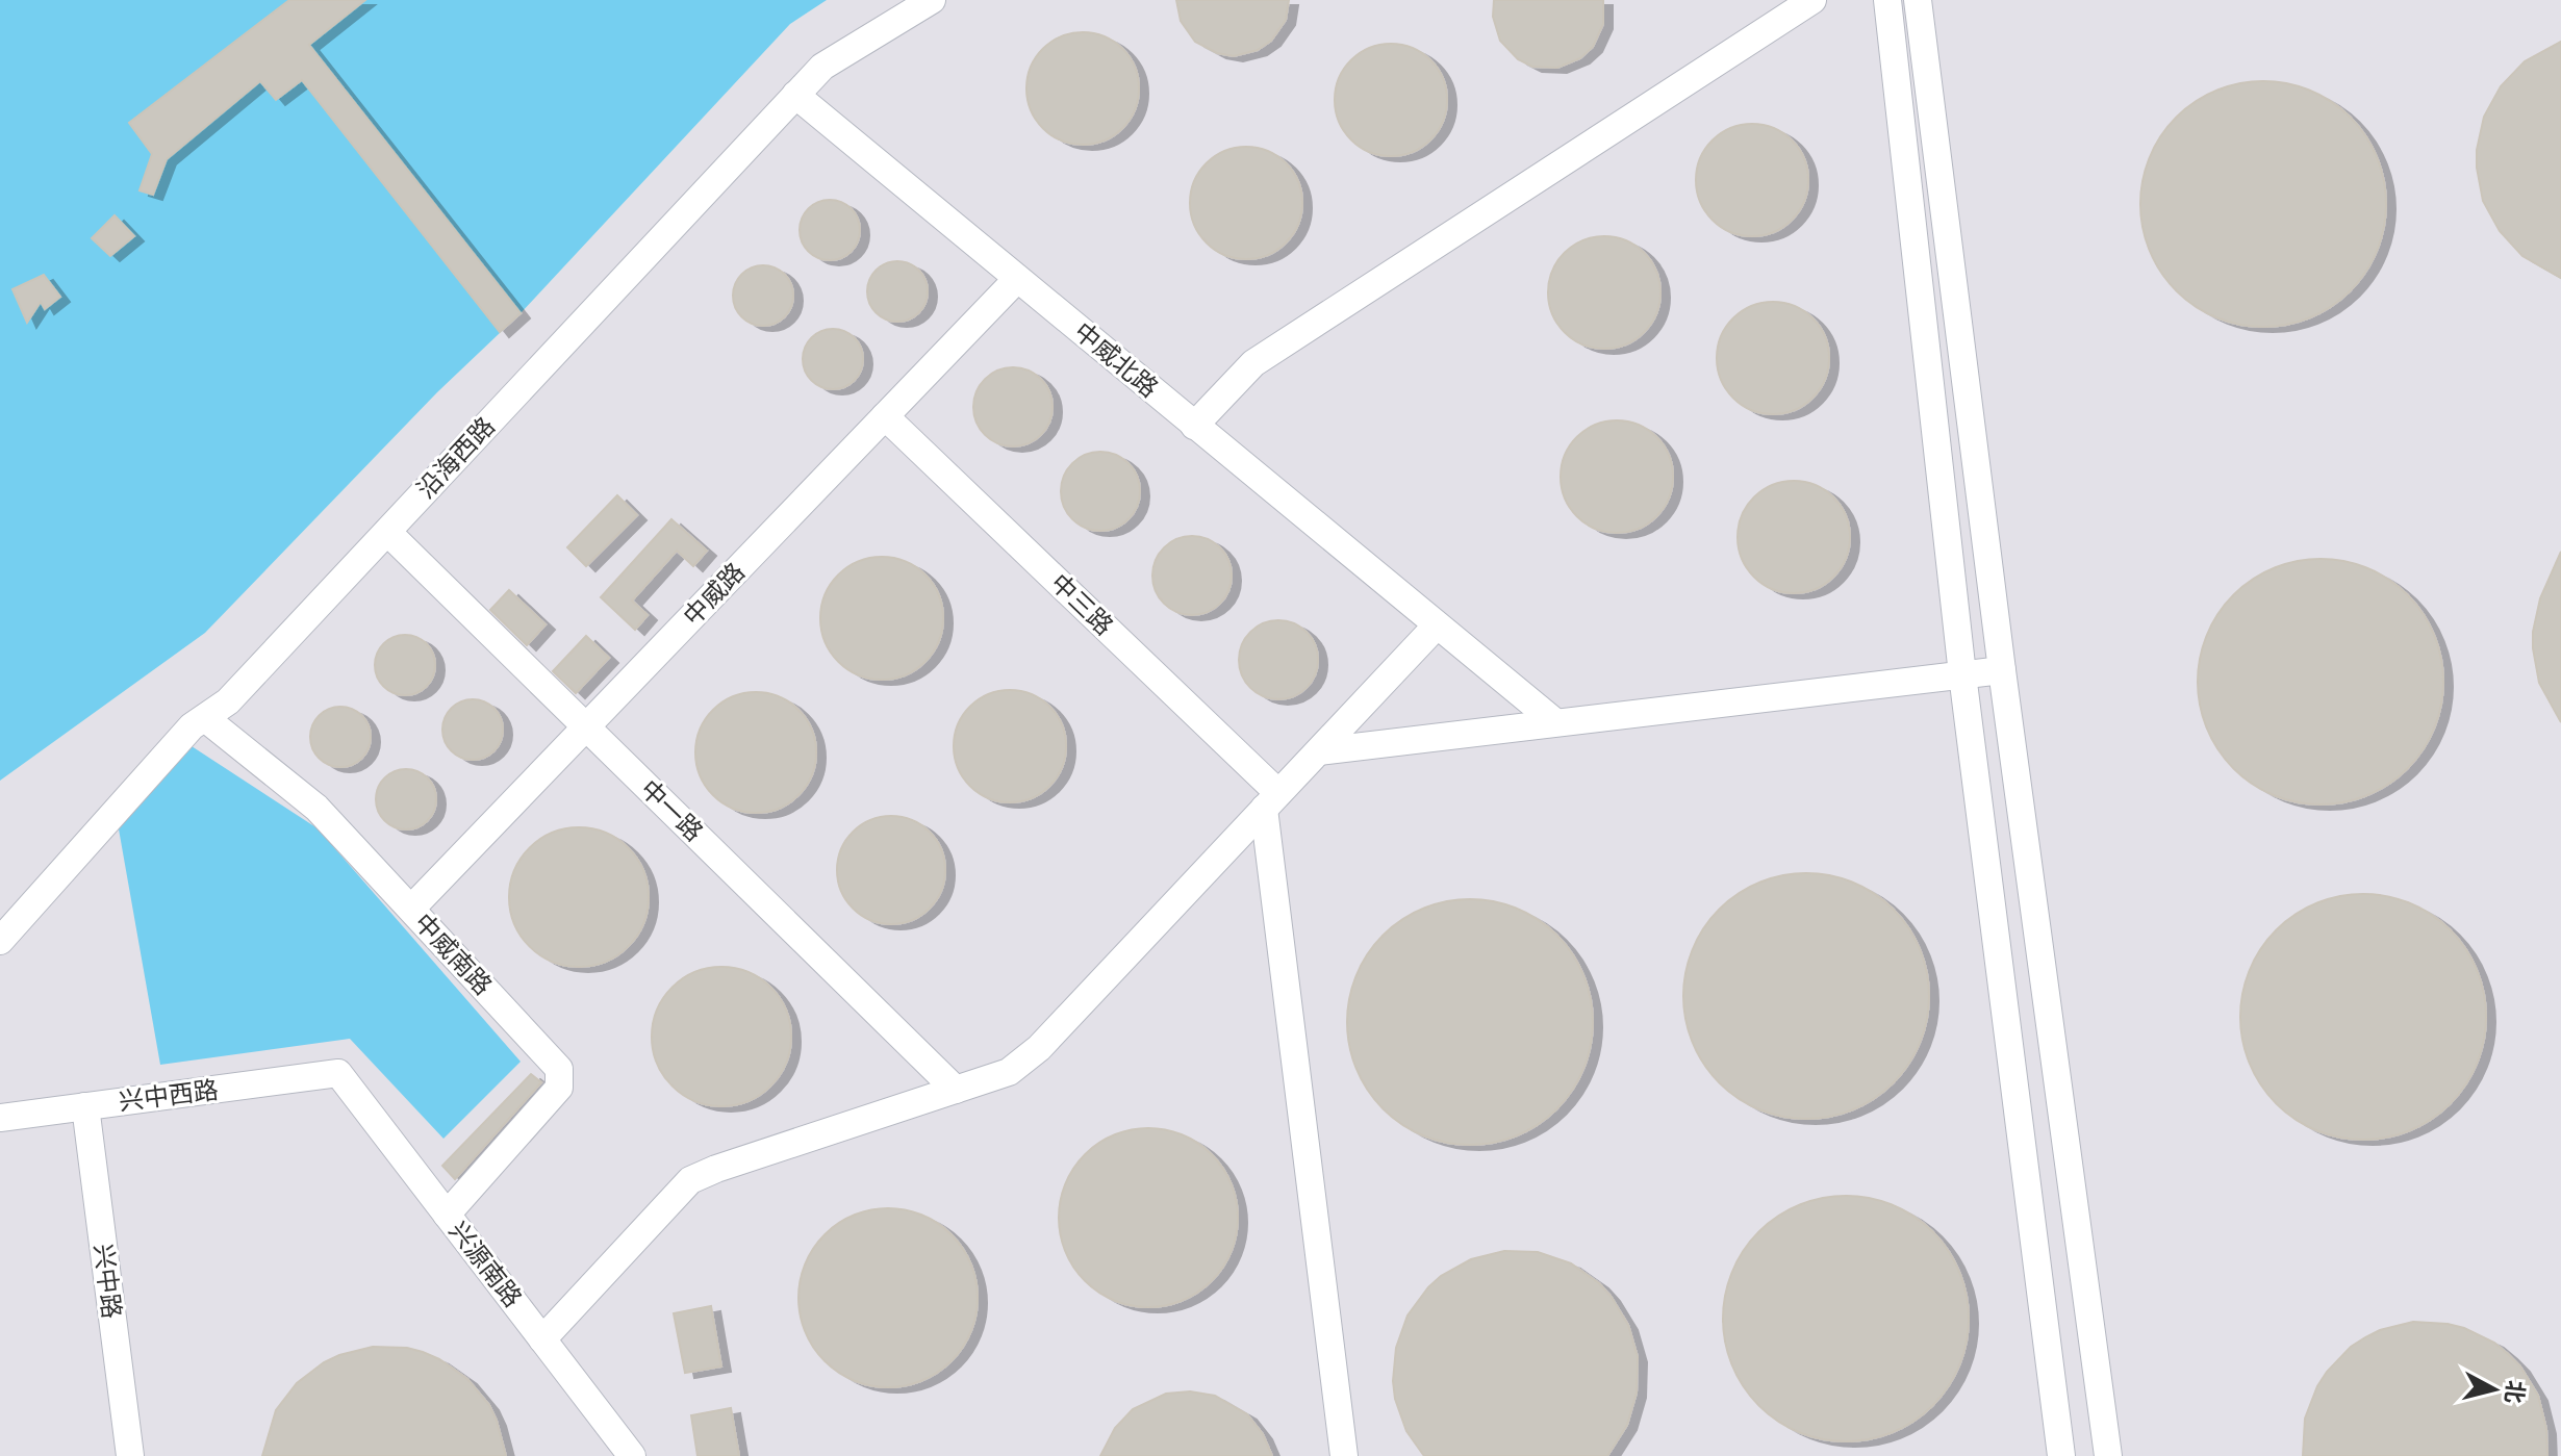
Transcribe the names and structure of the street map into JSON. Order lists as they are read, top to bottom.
{
  "streets": {
    "lane": [
      "中威北路",
      "沿海西路",
      "中威路",
      "中三路",
      "中一路",
      "中威南路",
      "兴中西路",
      "兴源南路",
      "兴中路"
    ]
  },
  "crossings": [
    ["中威北路", "沿海西路"],
    ["中威北路", "中威路"],
    ["沿海西路", "中一路"],
    ["沿海西路", "中威南路"],
    ["中威路", "中三路"],
    ["中威路", "中一路"],
    ["中威路", "中威南路"],
    ["中威南路", "兴源南路"],
    ["兴中西路", "兴源南路"],
    ["兴中西路", "兴中路"]
  ],
  "north": "right"
}
